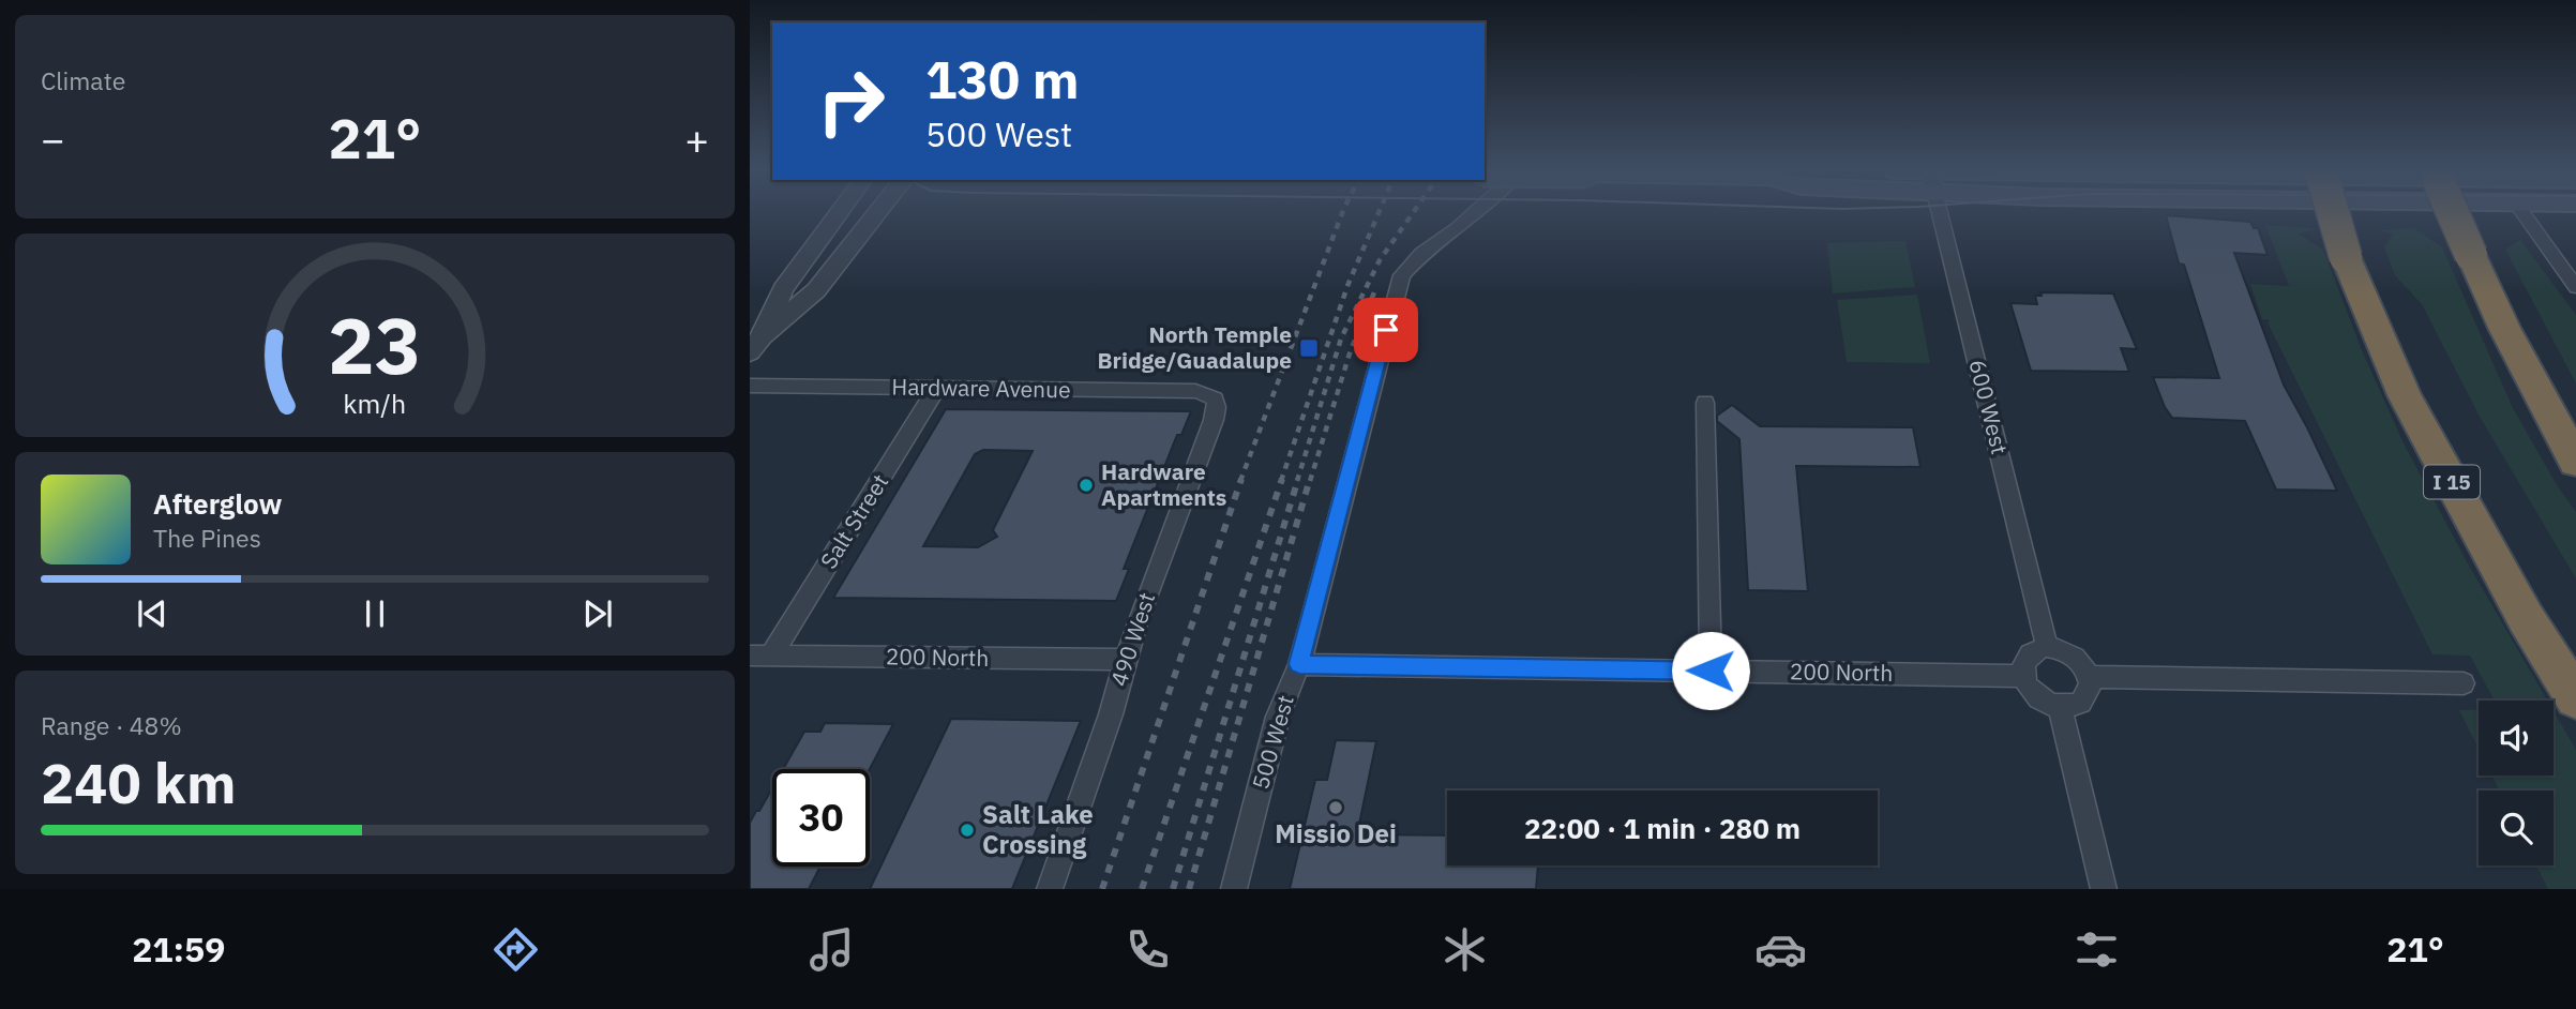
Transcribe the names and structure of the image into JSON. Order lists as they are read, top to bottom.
{
  "streets": {
    "highway": ["I 15"],
    "street": [
      "Hardware Avenue",
      "600 West",
      "Salt Street",
      "490 West",
      "200 North",
      "500 West"
    ]
  },
  "crossings": [
    ["Hardware Avenue", "Salt Street"],
    ["Hardware Avenue", "490 West"],
    ["600 West", "200 North"],
    ["Salt Street", "200 North"],
    ["490 West", "200 North"],
    ["200 North", "500 West"]
  ],
  "places": {
    "transit": ["North Temple Bridge/Guadalupe"],
    "other": ["Hardware Apartments", "Missio Dei", "Salt Lake Crossing"]
  },
  "page": {
    "tile": [
      "Climate",
      ["Range · 48%", "240 km"]
    ],
    "turn": ["130 m", "500 West"],
    "heat": ["−", "21°", "+"],
    "song": ["Afterglow", "The Pines"],
    "limit": "30",
    "trip": "22:00 · 1 min · 280 m",
    "tabs": ["21:59", "21°"],
    "gauge": ["23", "km/h"]
  }
}
